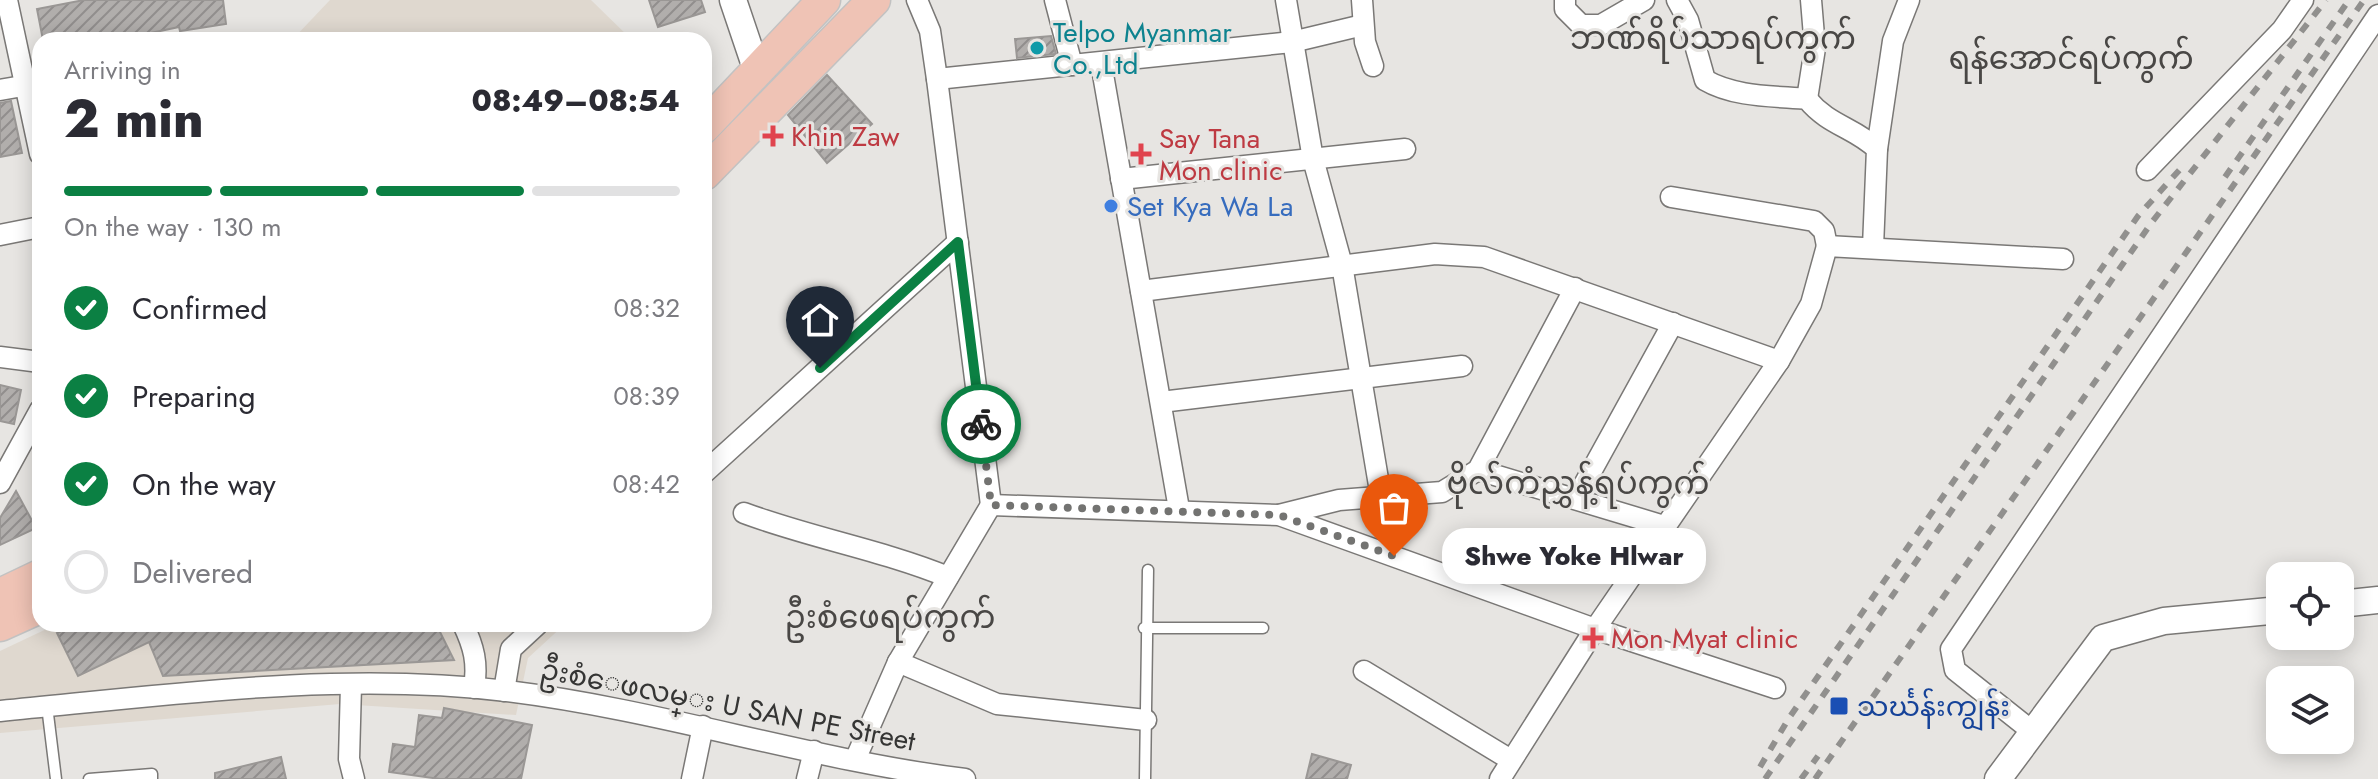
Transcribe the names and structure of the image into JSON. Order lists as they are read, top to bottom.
{
  "streets": {
    "street": ["ဦးစံေဖလမ္း U SAN PE Street"]
  },
  "districts": [
    "ဘဏ်ရိပ်သာရပ်ကွက်",
    "ရန်အောင်ရပ်ကွက်",
    "ဗိုလ်ကံညွှန့်ရပ်ကွက်",
    "ဦးစံဖေရပ်ကွက်"
  ],
  "places": {
    "other": ["Telpo Myanmar Co.,Ltd", "Set Kya Wa La", "Shwe Yoke Hlwar"],
    "health": ["Khin Zaw", "Say Tana Mon clinic", "Mon Myat clinic"],
    "transit": ["သင်္ဃန်းကျွန်း"]
  },
  "page": {
    "heading": ["2 min", "Arriving in", "08:49–08:54"],
    "bar": "On the way · 130 m",
    "list": [
      ["Confirmed", "08:32"],
      ["Preparing", "08:39"],
      ["On the way", "08:42"],
      "Delivered"
    ],
    "bubble": "Shwe Yoke Hlwar"
  }
}
